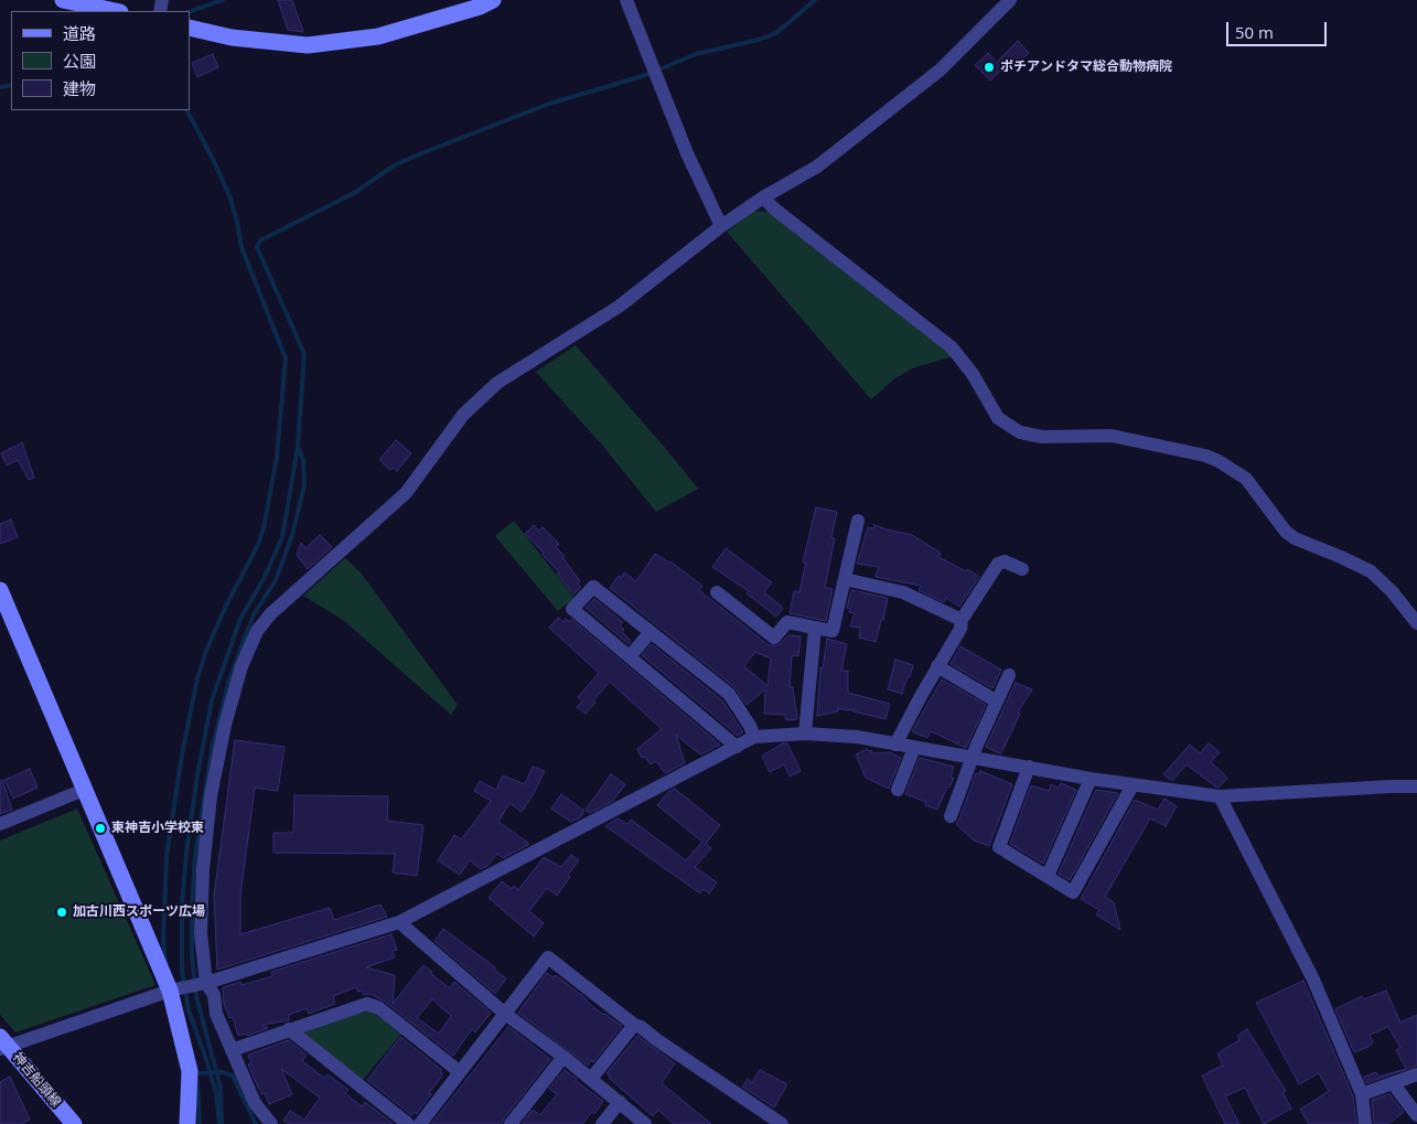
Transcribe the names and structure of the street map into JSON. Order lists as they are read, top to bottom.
{
  "streets": {
    "street": ["神吉船頭線"]
  },
  "places": ["ポチアンドタマ総合動物病院", "東神吉小学校東", "加古川西スポーツ広場"],
  "legend": ["道路", "公園", "建物"],
  "scale_bar": "50 m"
}
